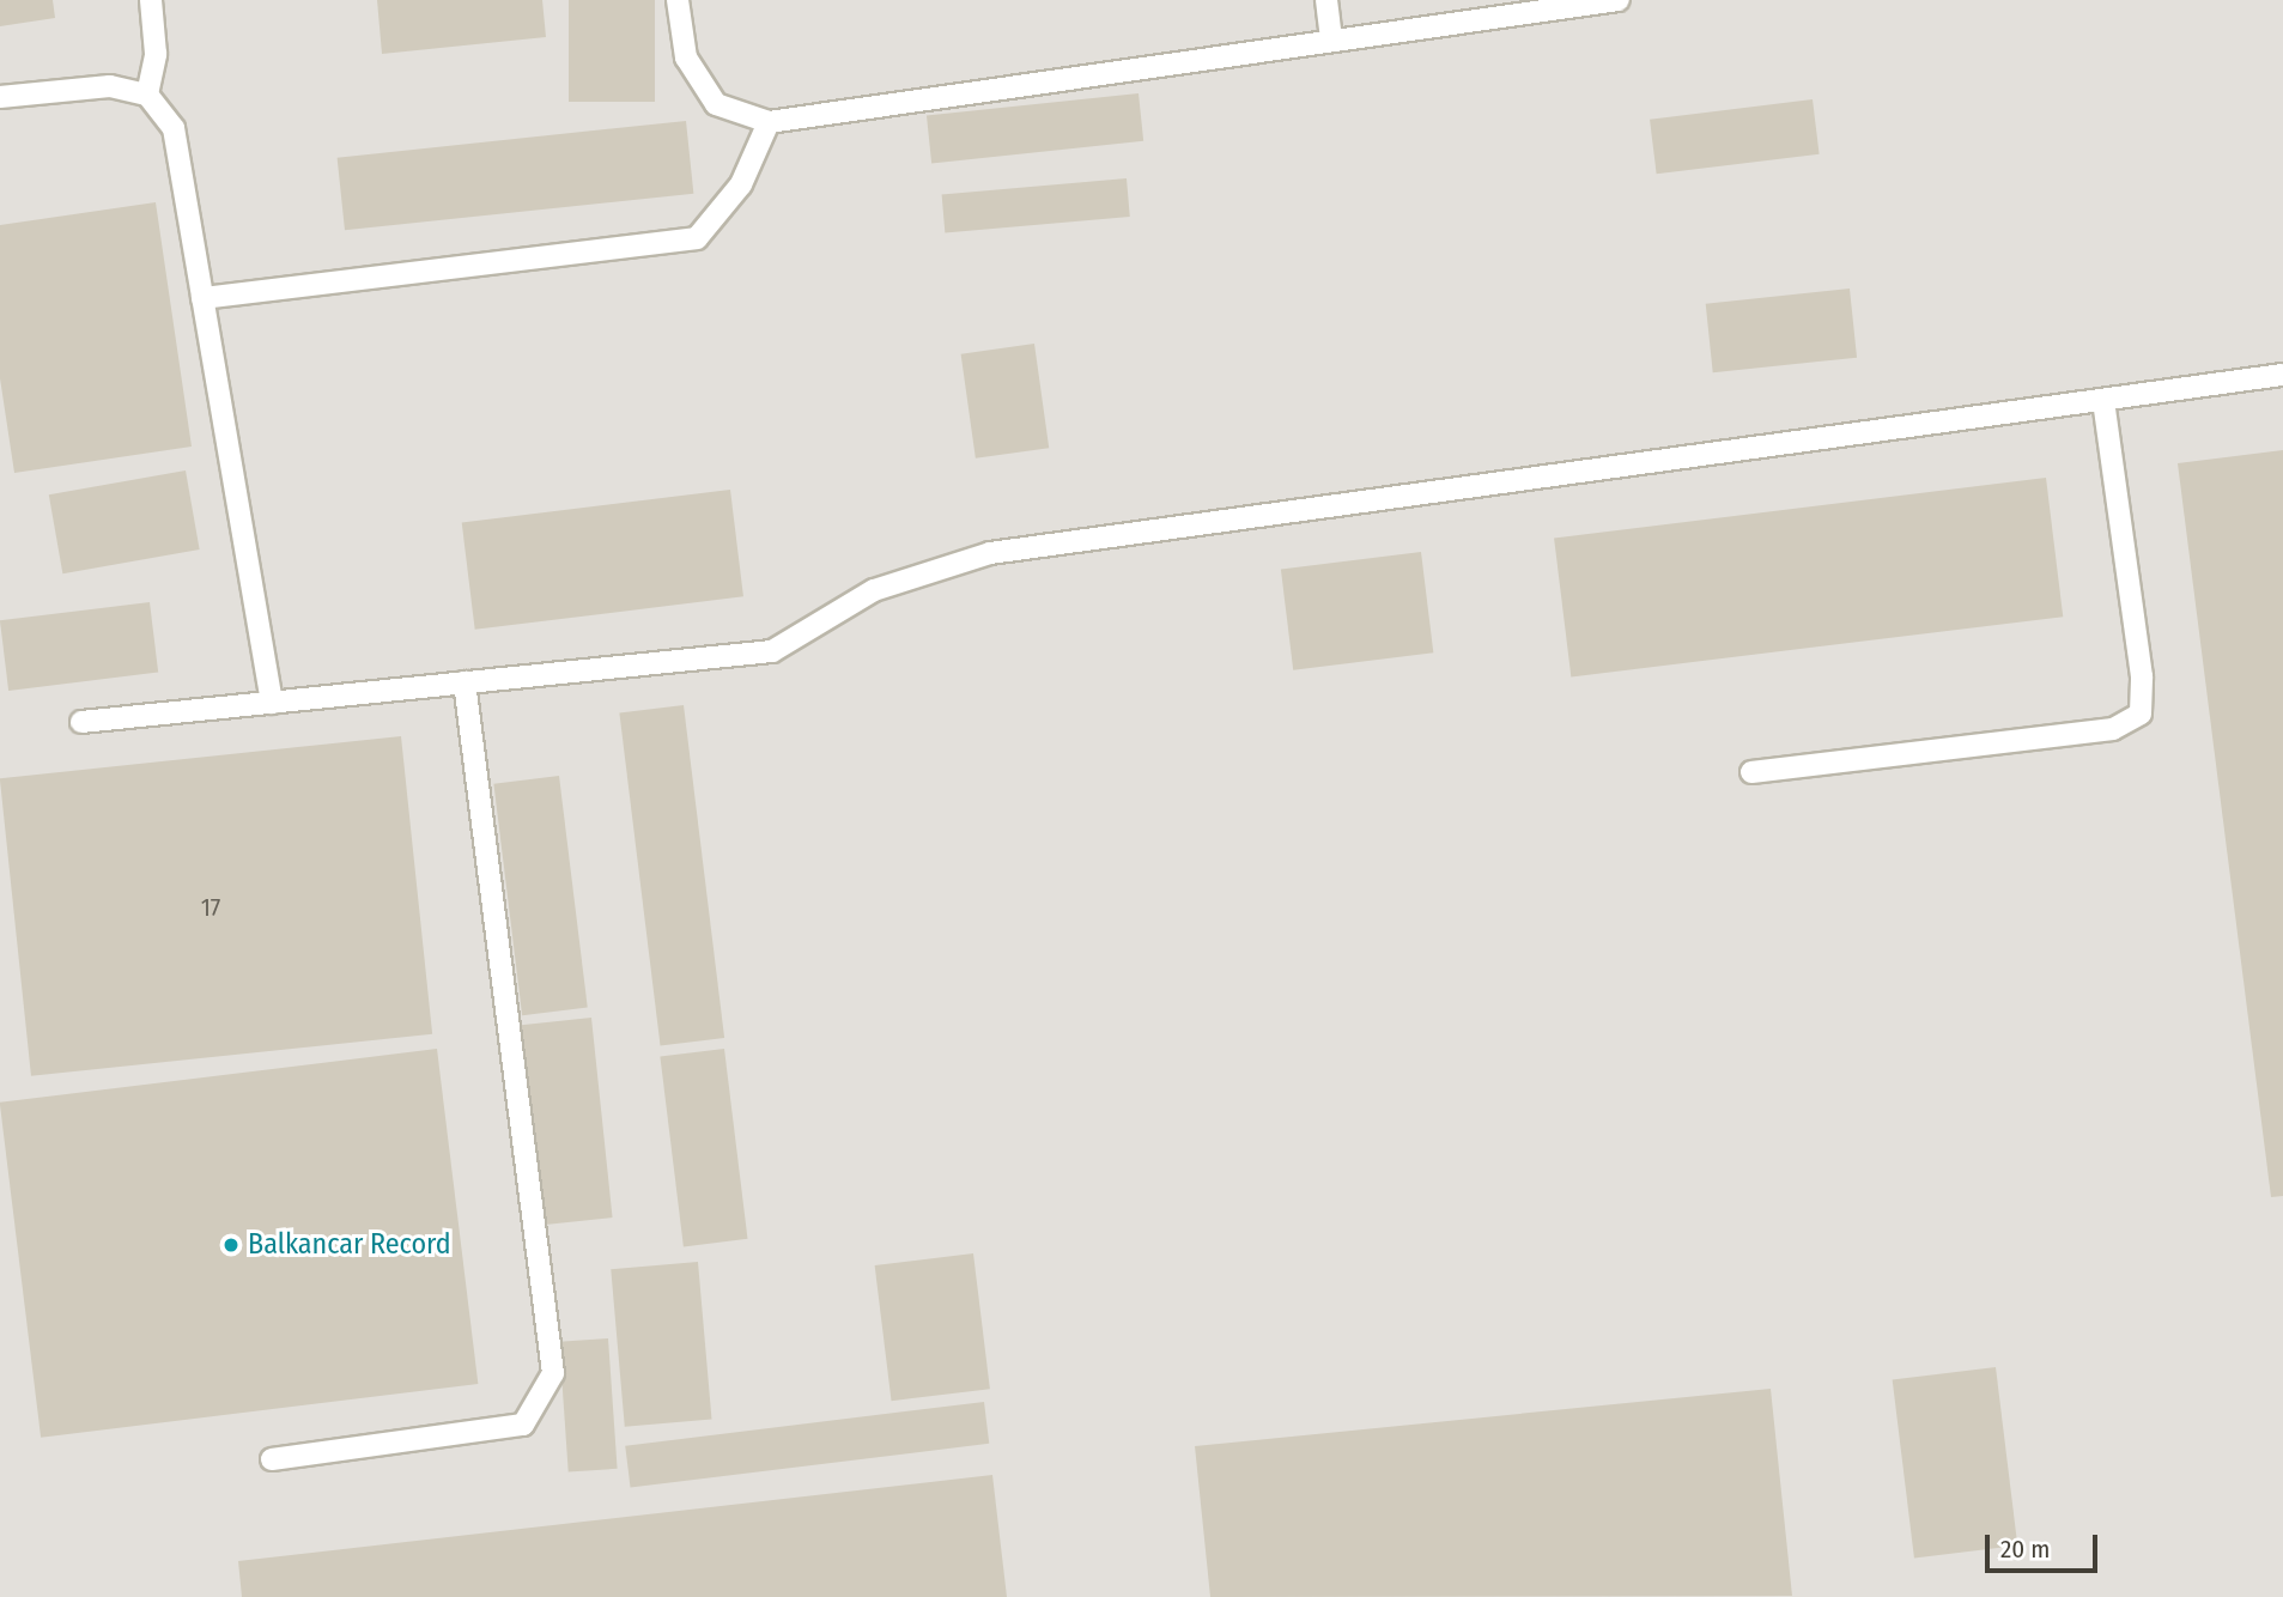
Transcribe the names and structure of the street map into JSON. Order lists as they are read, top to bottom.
{
  "places": ["Balkancar Record"],
  "house_numbers": ["17"],
  "scale_bar": "20 m"
}
